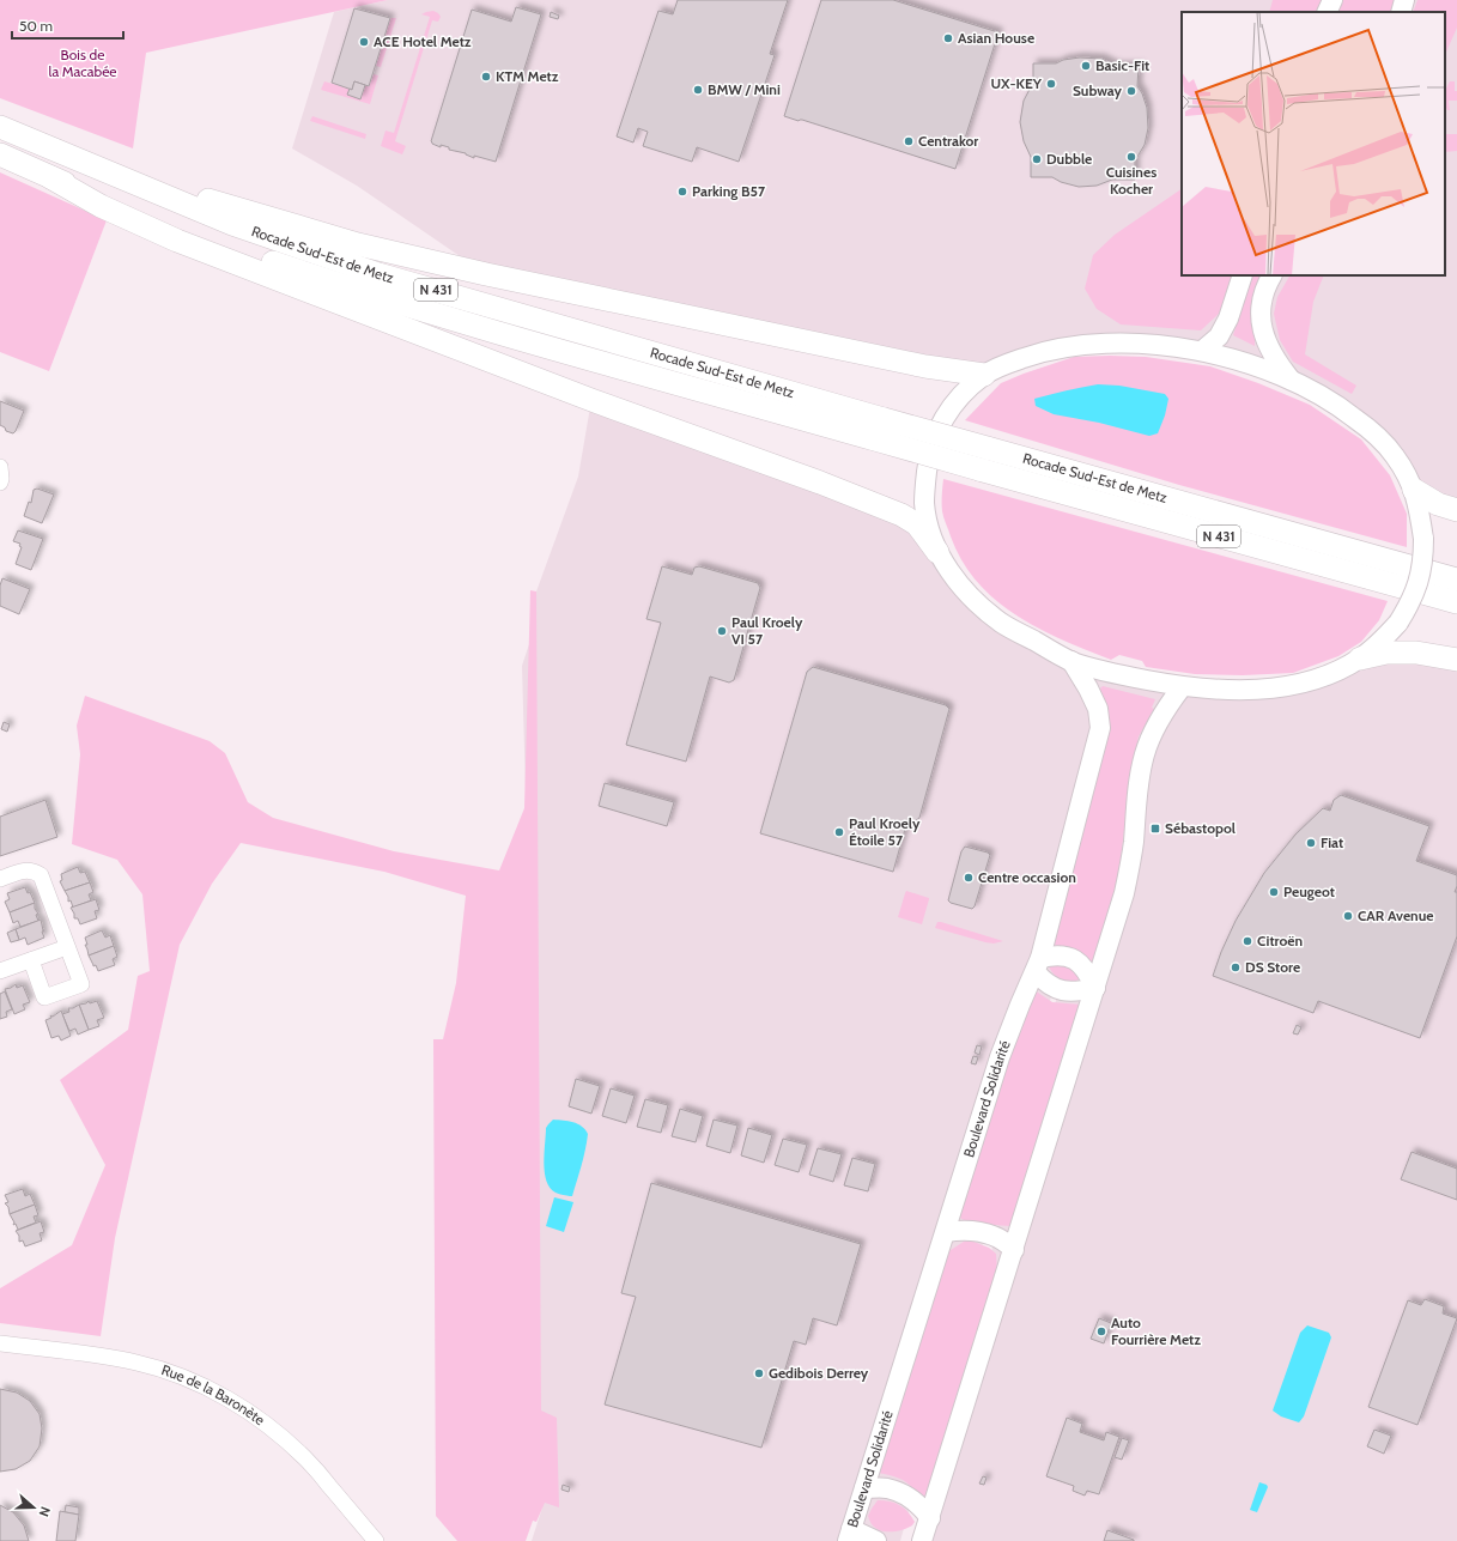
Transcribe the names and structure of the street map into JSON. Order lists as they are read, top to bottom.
{
  "streets": {
    "highway": ["Rocade Sud-Est de Metz", "N 431"],
    "main road": ["Boulevard Solidarité"],
    "street": ["Rue de la Baronète"]
  },
  "parks": ["Bois de la Macabée"],
  "places": {
    "other": [
      "Asian House",
      "ACE Hotel Metz",
      "Basic-Fit",
      "KTM Metz",
      "UX-KEY",
      "BMW / Mini",
      "Subway",
      "Centrakor",
      "Cuisines Kocher",
      "Dubble",
      "Parking B57",
      "Paul Kroely VI 57",
      "Paul Kroely Étoile 57",
      "Fiat",
      "Centre occasion",
      "Peugeot",
      "CAR Avenue",
      "Citroën",
      "DS Store",
      "Auto Fourrière Metz",
      "Gedibois Derrey"
    ],
    "transit": ["Sébastopol"]
  },
  "scale_bar": "50 m",
  "north": "right"
}
